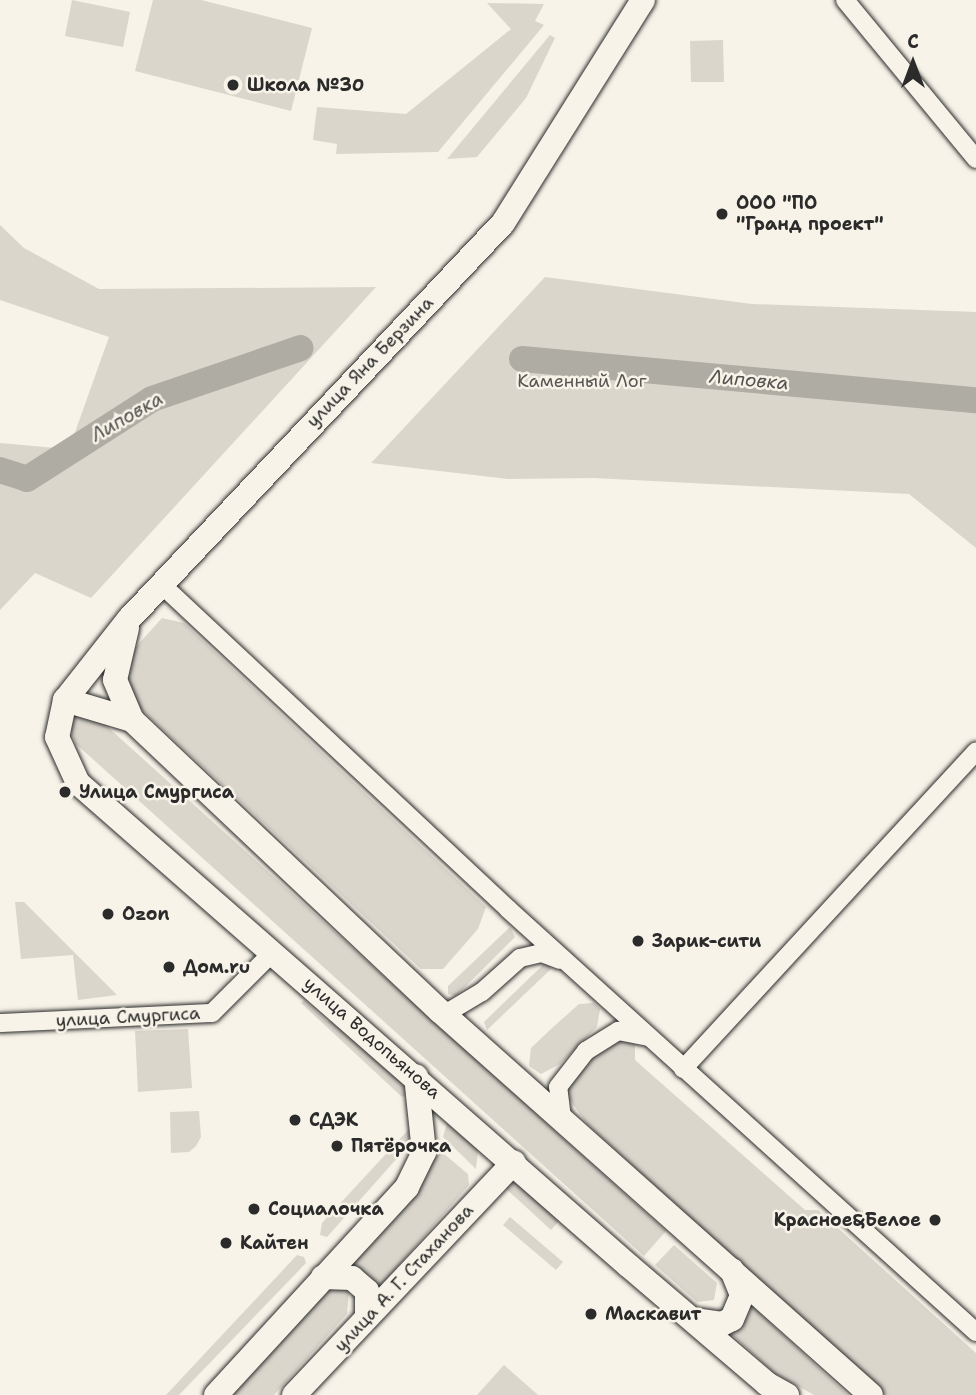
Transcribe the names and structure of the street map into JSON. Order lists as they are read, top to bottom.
{
  "streets": {
    "main road": ["улица Яна Берзина", "улица Водопьянова", "улица А. Г. Стаханова"],
    "street": ["улица Смургиса"]
  },
  "crossings": [
    ["улица Яна Берзина", "улица Водопьянова"],
    ["улица Смургиса", "улица Водопьянова"],
    ["улица Водопьянова", "улица А. Г. Стаханова"]
  ],
  "water": ["Липовка"],
  "parks": ["Каменный Лог"],
  "places": [
    "Школа №30",
    "ООО \"ПО \"Гранд проект\"",
    "Улица Смургиса",
    "Ozon",
    "Зарик-сити",
    "Дом.ru",
    "СДЭК",
    "Пятёрочка",
    "Социалочка",
    "Красное&Белое",
    "Кайтен",
    "Маскавит"
  ],
  "north": "top"
}
